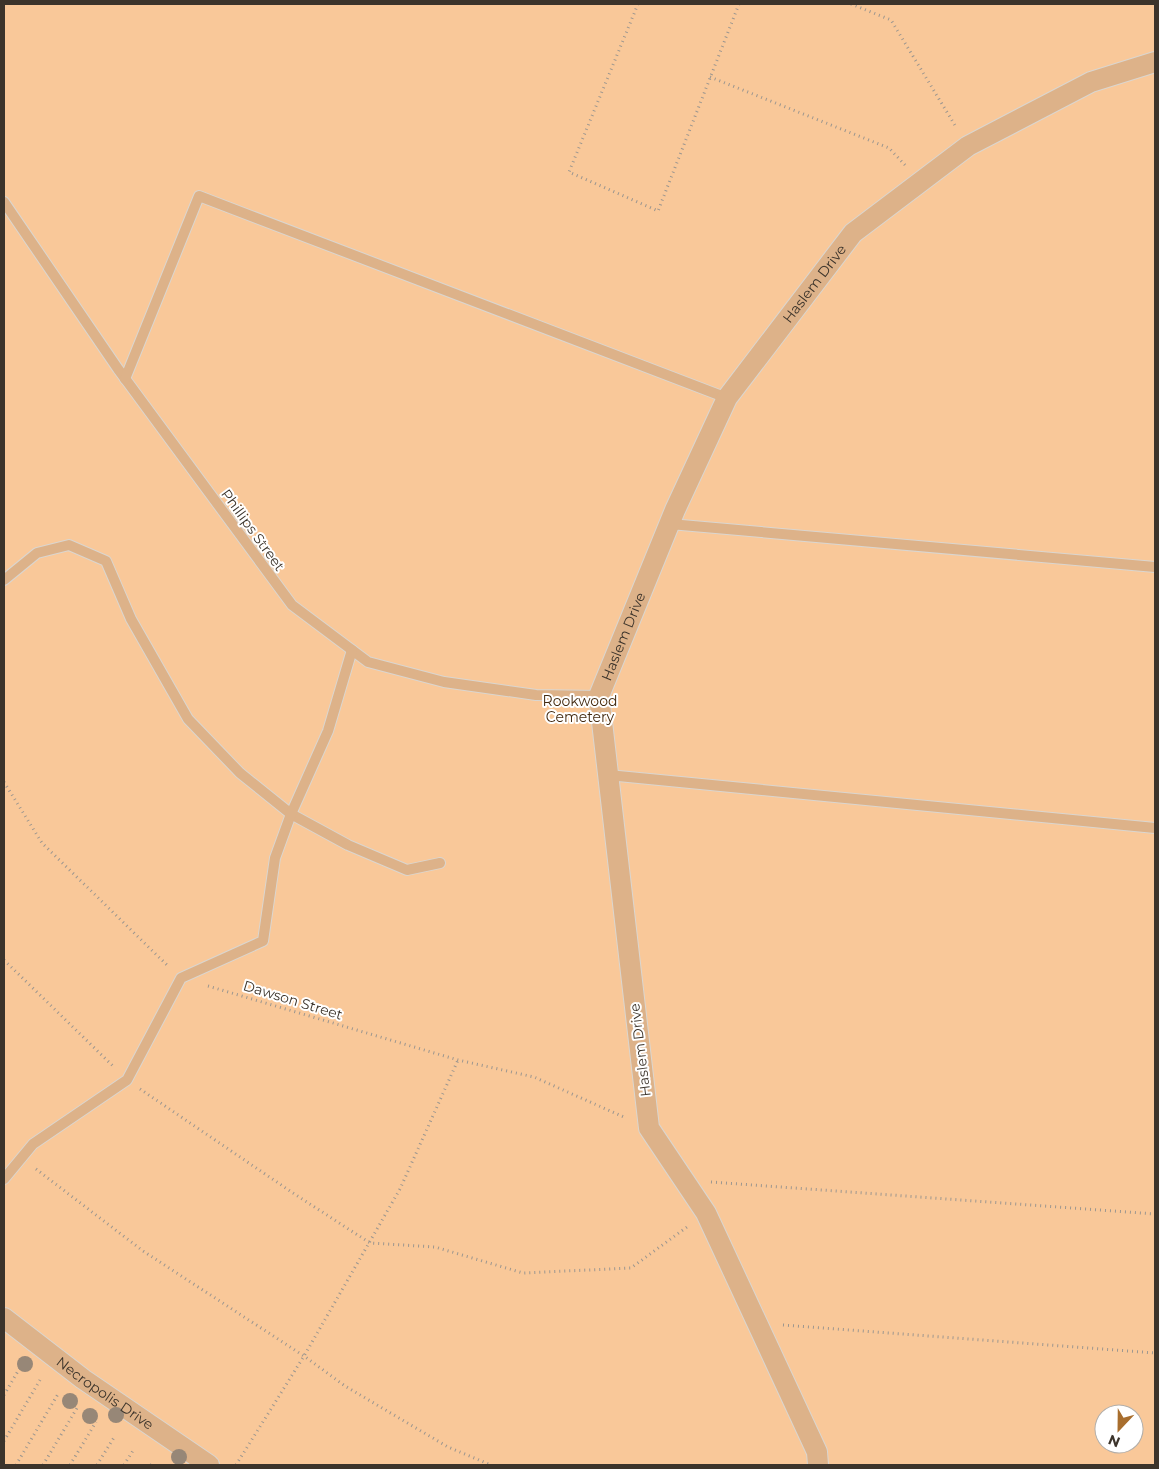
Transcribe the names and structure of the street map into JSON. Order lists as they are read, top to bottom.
{
  "streets": {
    "street": ["Haslem Drive", "Necropolis Drive"],
    "lane": ["Phillips Street"],
    "path": ["Dawson Street"]
  },
  "crossings": [
    ["Haslem Drive", "Phillips Street"],
    ["Haslem Drive", "Dawson Street"]
  ],
  "parks": ["Rookwood Cemetery"],
  "north": "bottom"
}
